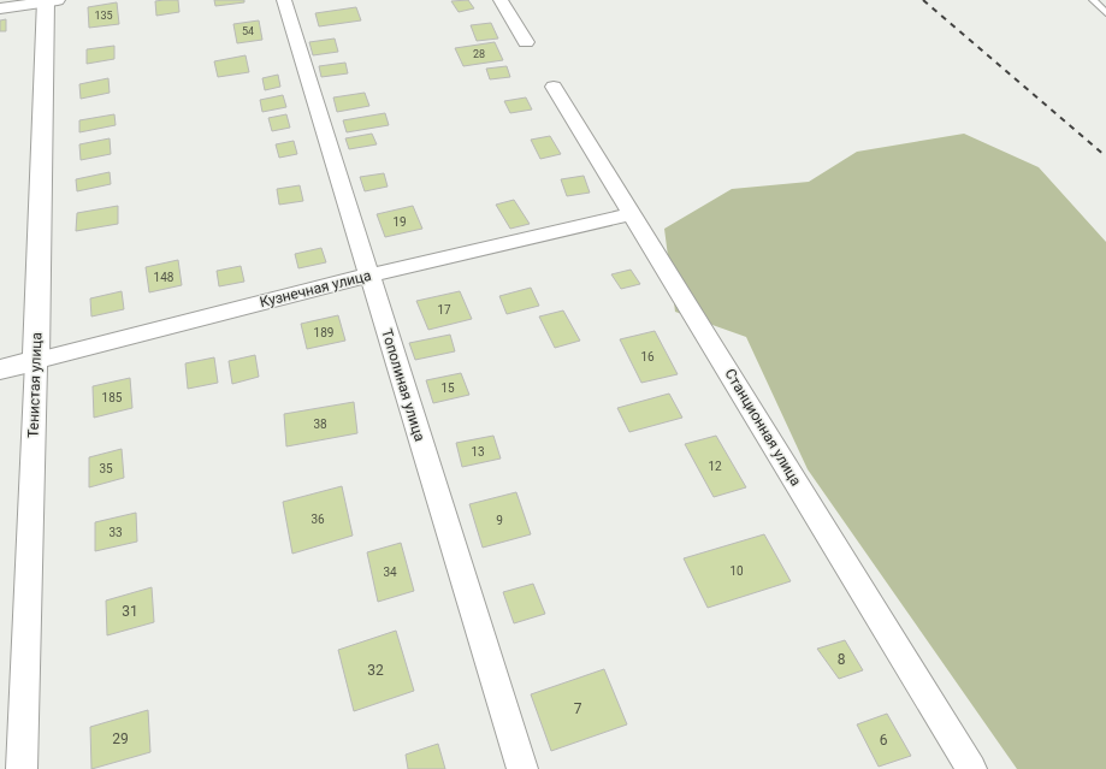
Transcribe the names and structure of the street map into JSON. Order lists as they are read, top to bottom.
{
  "streets": {
    "street": [
      "Кузнечная улица",
      "Тенистая улица",
      "Тополиная улица",
      "Станционная улица"
    ]
  },
  "crossings": [
    ["Кузнечная улица", "Тенистая улица"],
    ["Кузнечная улица", "Тополиная улица"],
    ["Кузнечная улица", "Станционная улица"]
  ],
  "house_numbers": [
    "135",
    "54",
    "28",
    "19",
    "148",
    "17",
    "189",
    "16",
    "15",
    "185",
    "38",
    "13",
    "12",
    "35",
    "36",
    "9",
    "33",
    "10",
    "34",
    "31",
    "8",
    "32",
    "7",
    "29",
    "6"
  ]
}
